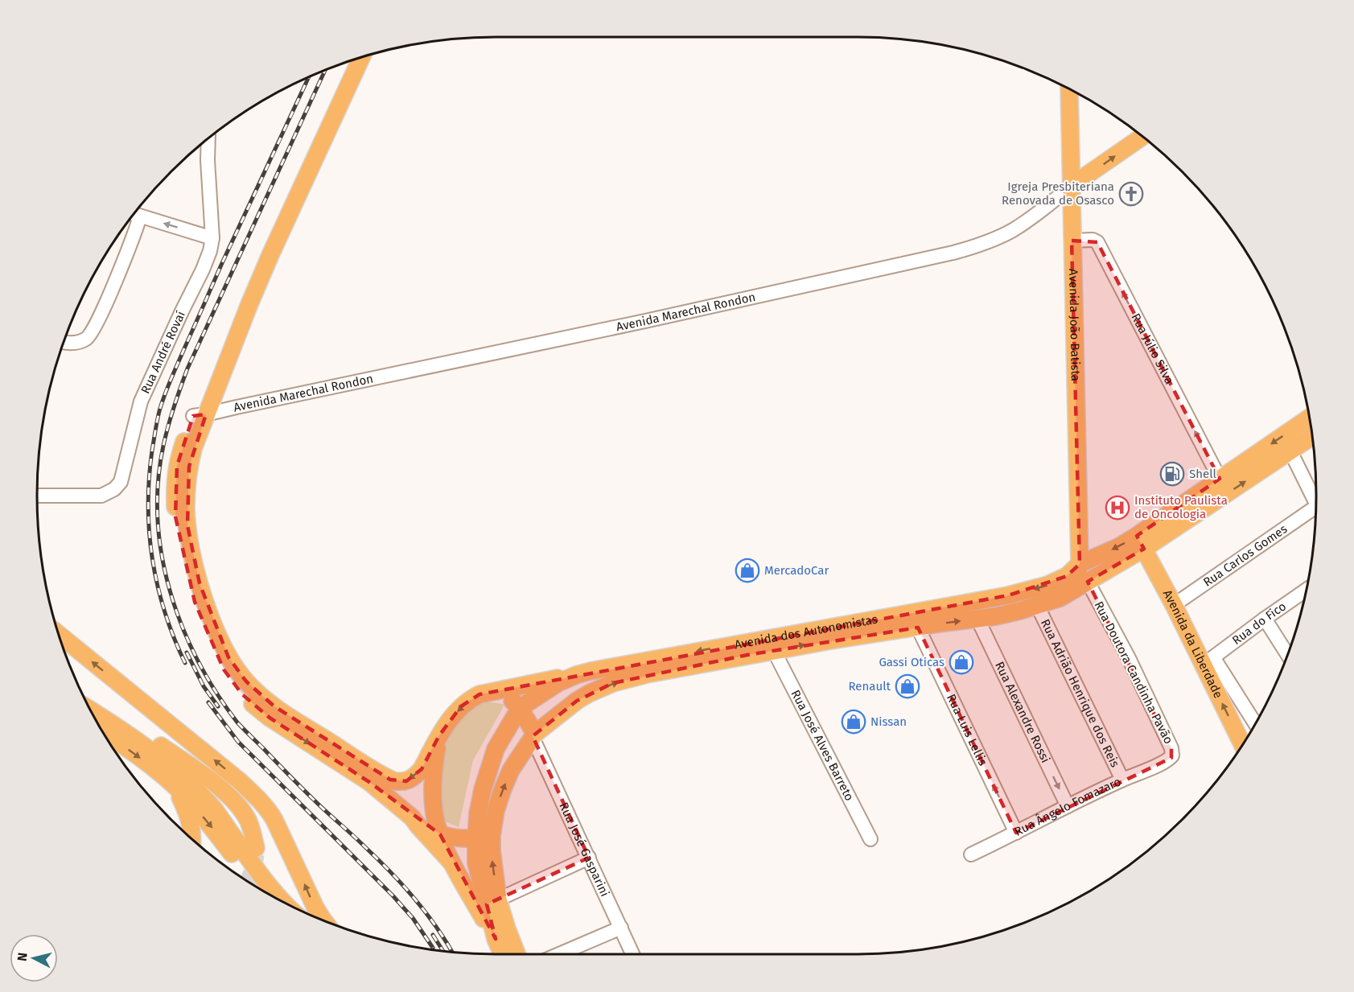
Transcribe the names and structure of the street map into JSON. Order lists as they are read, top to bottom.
{
  "streets": {
    "main road": [
      "Avenida Marechal Rondon",
      "Avenida João Batista",
      "Avenida dos Autonomistas",
      "Avenida da Liberdade"
    ],
    "street": [
      "Rua Júlio Silva",
      "Rua André Rovaí",
      "Rua Carlos Gomes",
      "Rua do Fico",
      "Rua Doutora Candinha Pavão",
      "Rua Adrião Henrique dos Reis",
      "Rua Alexandre Rossi",
      "Rua Luis Lellis",
      "Rua José Alves Barreto",
      "Rua Ângelo Fomazaro",
      "Rua José Gasparini"
    ]
  },
  "crossings": [
    ["Avenida Marechal Rondon", "Avenida João Batista"],
    ["Avenida João Batista", "Rua Júlio Silva"],
    ["Avenida João Batista", "Avenida dos Autonomistas"],
    ["Rua Júlio Silva", "Avenida dos Autonomistas"],
    ["Rua Carlos Gomes", "Avenida da Liberdade"],
    ["Rua do Fico", "Avenida da Liberdade"],
    ["Avenida dos Autonomistas", "Avenida da Liberdade"],
    ["Avenida dos Autonomistas", "Rua Doutora Candinha Pavão"],
    ["Avenida dos Autonomistas", "Rua Adrião Henrique dos Reis"],
    ["Avenida dos Autonomistas", "Rua Alexandre Rossi"],
    ["Avenida dos Autonomistas", "Rua Luis Lellis"],
    ["Avenida dos Autonomistas", "Rua José Alves Barreto"],
    ["Avenida dos Autonomistas", "Rua José Gasparini"],
    ["Rua Doutora Candinha Pavão", "Rua Ângelo Fomazaro"],
    ["Rua Adrião Henrique dos Reis", "Rua Ângelo Fomazaro"],
    ["Rua Alexandre Rossi", "Rua Ângelo Fomazaro"],
    ["Rua Luis Lellis", "Rua Ângelo Fomazaro"]
  ],
  "one_way": [
    "Rua Júlio Silva",
    "Avenida da Liberdade",
    "Rua Alexandre Rossi",
    "Rua Luis Lellis"
  ],
  "places": {
    "church": ["Igreja Presbiteriana Renovada de Osasco"],
    "fuel station": ["Shell"],
    "hospital": ["Instituto Paulista de Oncologia"],
    "shop": [
      "MercadoCar",
      "Gassi Oticas",
      "Renault",
      "Nissan"
    ]
  },
  "north": "left"
}
